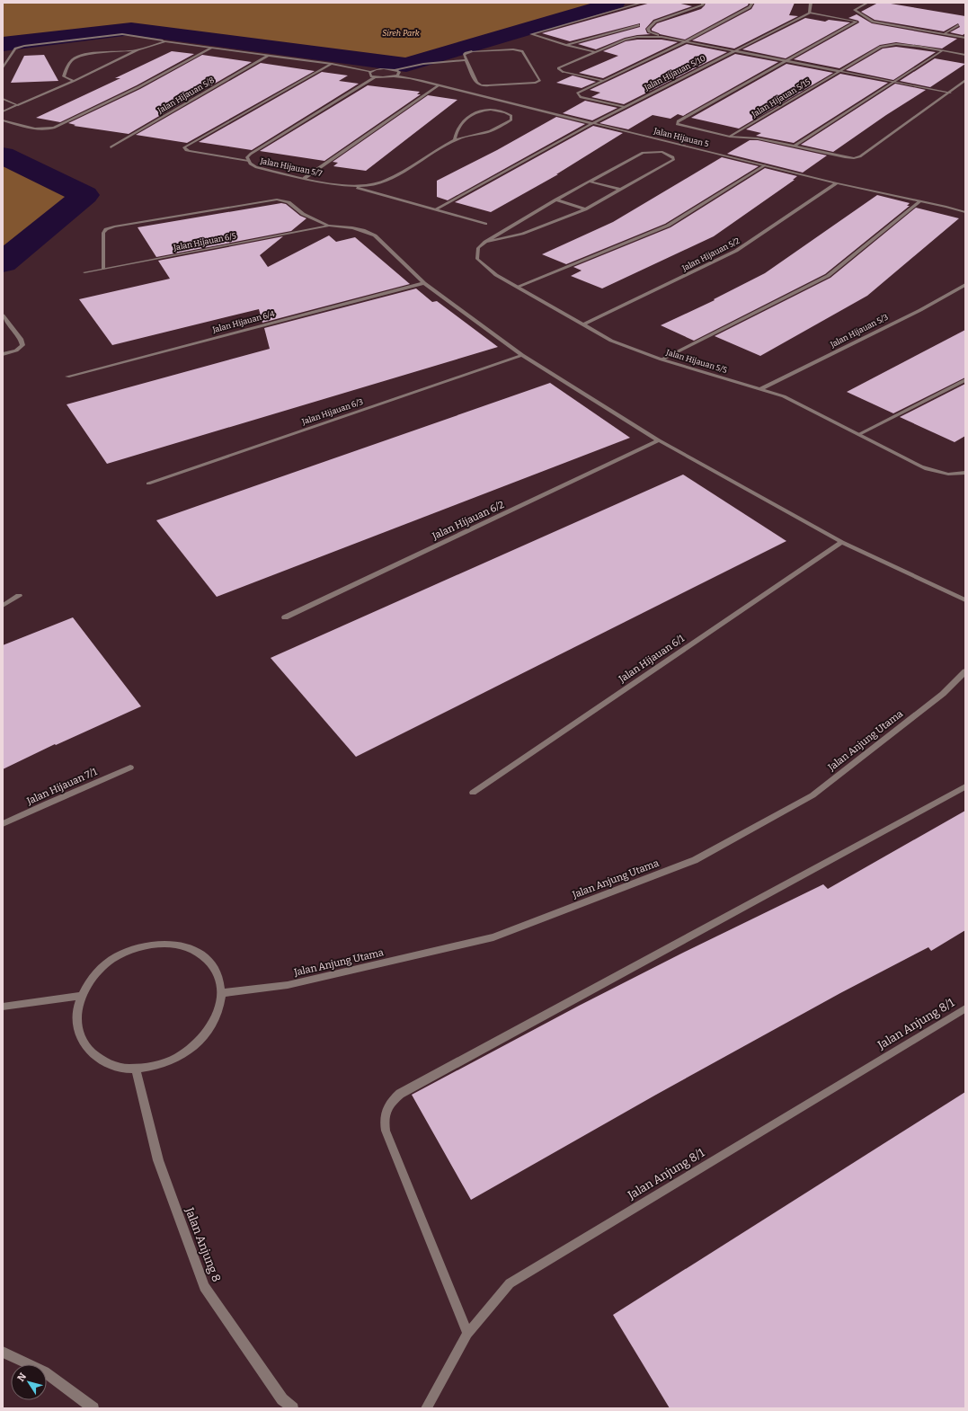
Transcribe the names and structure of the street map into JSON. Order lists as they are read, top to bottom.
{
  "streets": {
    "street": [
      "Jalan Hijauan 5/10",
      "Jalan Hijauan 5/8",
      "Jalan Hijauan 5/15",
      "Jalan Hijauan 5",
      "Jalan Hijauan 5/7",
      "Jalan Hijauan 6/5",
      "Jalan Hijauan 5/2",
      "Jalan Hijauan 6/4",
      "Jalan Hijauan 5/3",
      "Jalan Hijauan 5/5",
      "Jalan Hijauan 6/3",
      "Jalan Hijauan 6/2",
      "Jalan Hijauan 6/1",
      "Jalan Anjung Utama",
      "Jalan Hijauan 7/1",
      "Jalan Anjung 8/1",
      "Jalan Anjung 8"
    ]
  },
  "crossings": [
    ["Jalan Hijauan 5/10", "Jalan Hijauan 5"],
    ["Jalan Hijauan 5", "Jalan Hijauan 5/7"],
    ["Jalan Hijauan 5", "Jalan Hijauan 5/2"],
    ["Jalan Hijauan 5/2", "Jalan Hijauan 5/5"],
    ["Jalan Hijauan 5/3", "Jalan Hijauan 5/5"]
  ],
  "parks": ["Sireh Park"],
  "north": "top left"
}
